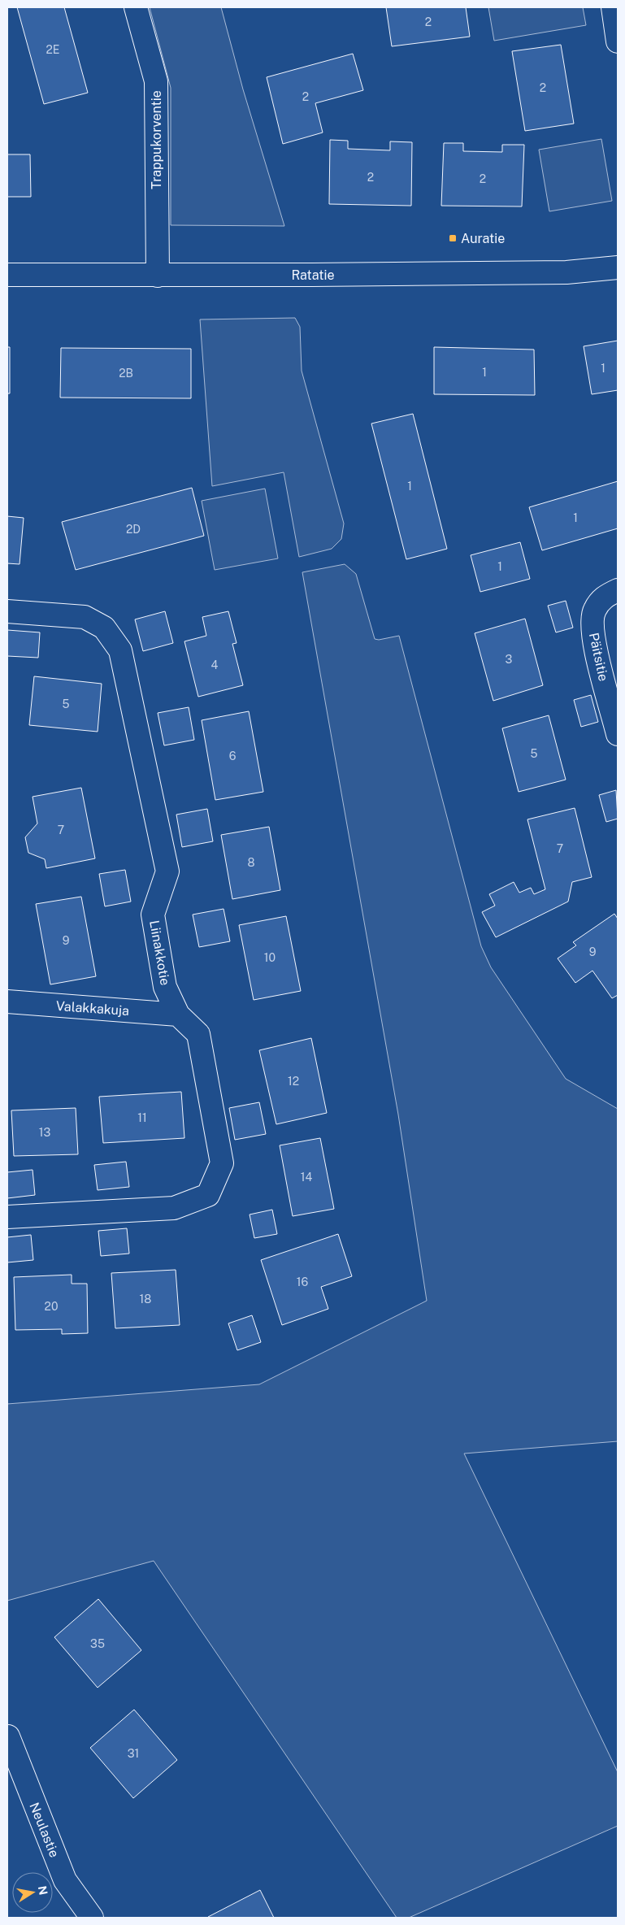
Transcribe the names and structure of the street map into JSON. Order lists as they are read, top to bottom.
{
  "streets": {
    "street": [
      "Trappukorventie",
      "Ratatie",
      "Päitsitie",
      "Liinakkotie",
      "Valakkakuja",
      "Neulastie"
    ]
  },
  "crossings": [
    ["Trappukorventie", "Ratatie"],
    ["Liinakkotie", "Valakkakuja"]
  ],
  "places": {
    "transit": ["Auratie"]
  },
  "house_numbers": [
    "2",
    "2E",
    "2",
    "2",
    "2",
    "2",
    "1",
    "1",
    "2B",
    "1",
    "1",
    "2D",
    "1",
    "3",
    "4",
    "5",
    "5",
    "6",
    "7",
    "7",
    "8",
    "9",
    "9",
    "10",
    "12",
    "11",
    "13",
    "14",
    "16",
    "18",
    "20",
    "35",
    "31"
  ],
  "north": "right"
}
